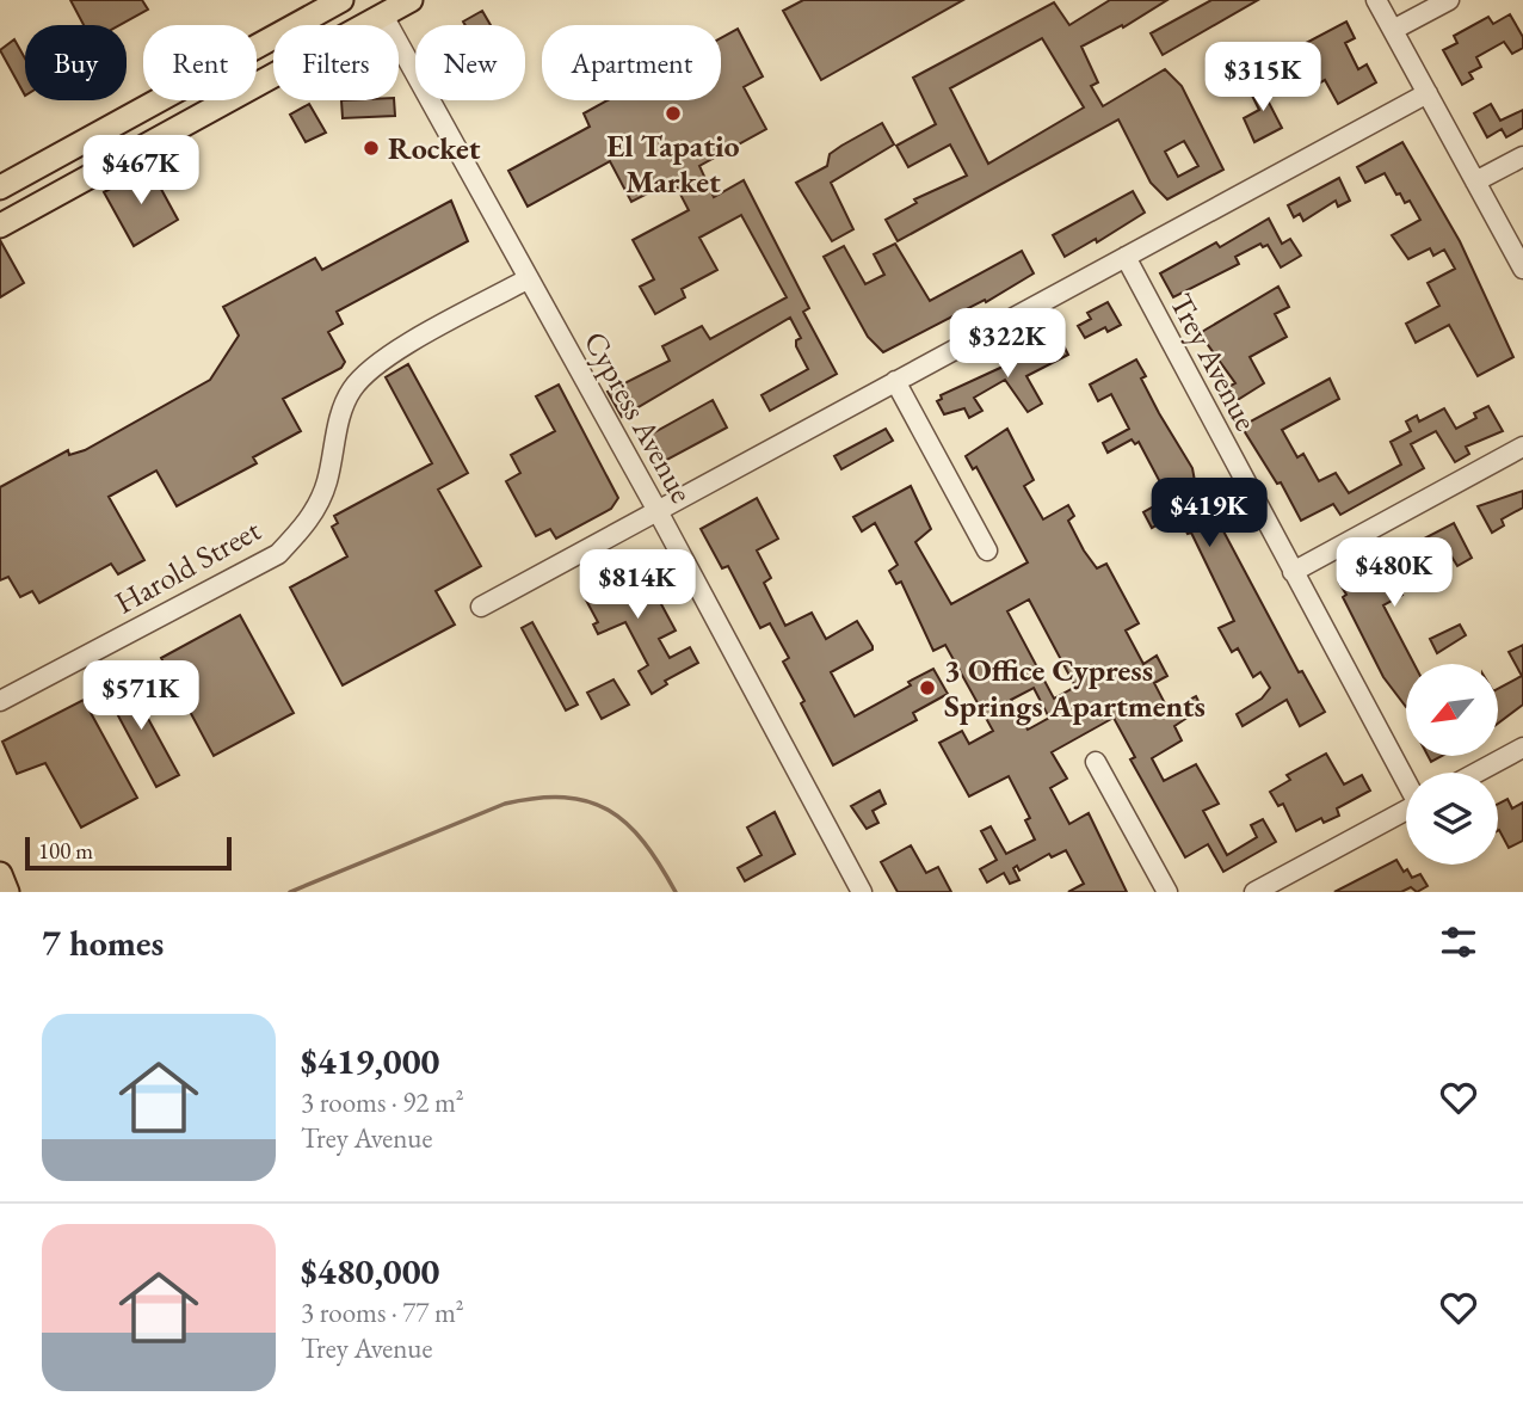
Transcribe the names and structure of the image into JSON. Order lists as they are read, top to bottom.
{
  "streets": {
    "street": ["Trey Avenue", "Cypress Avenue", "Harold Street"]
  },
  "crossings": [
    ["Cypress Avenue", "Harold Street"]
  ],
  "places": ["El Tapatio Market", "Rocket", "3 Office Cypress Springs Apartments"],
  "scale_bar": "100 m",
  "north": "bottom left",
  "page": {
    "chip": [
      "Buy",
      "Rent",
      "Filters",
      "New",
      "Apartment"
    ],
    "price": [
      "$315K",
      "$467K",
      "$322K",
      "$419K",
      "$480K",
      "$814K",
      "$571K"
    ],
    "scale": "100 m",
    "heading": "7 homes",
    "list": [
      {
        "name": "$419,000",
        "note": "3 rooms · 92 m² · Trey Avenue"
      },
      {
        "name": "$480,000",
        "note": "3 rooms · 77 m² · Trey Avenue"
      }
    ]
  }
}
